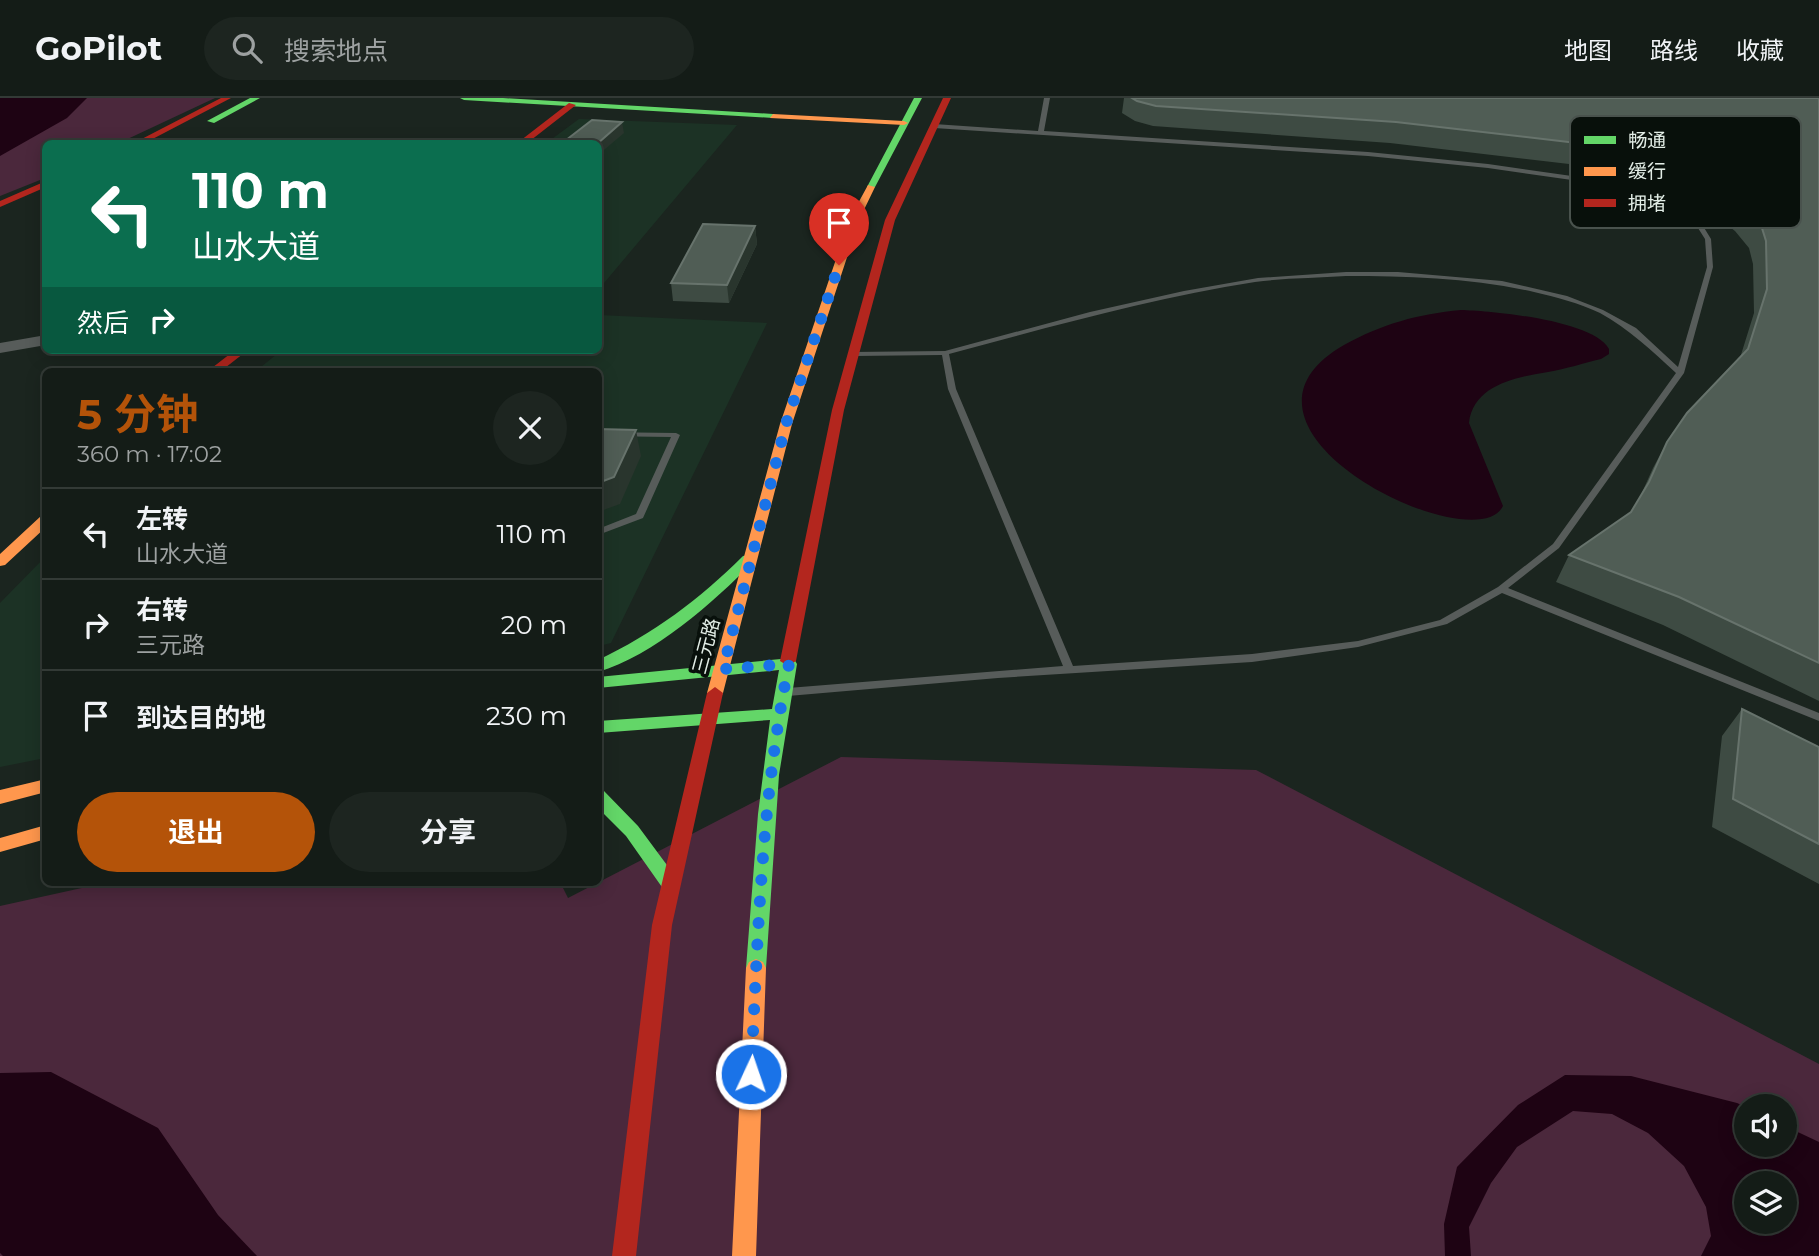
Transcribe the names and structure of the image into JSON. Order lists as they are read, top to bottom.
{
  "streets": {
    "main road": ["三元路"]
  },
  "legend": ["畅通", "缓行", "拥堵"],
  "page": {
    "header": "GoPilot",
    "search": "搜索地点",
    "nav": ["地图", "路线", "收藏"],
    "turn": ["110 m", "山水大道"],
    "then": "然后",
    "heading": ["5 分钟", "360 m · 17:02"],
    "list": [
      {
        "name": "左转",
        "note": "山水大道",
        "value": "110 m"
      },
      {
        "name": "右转",
        "note": "三元路",
        "value": "20 m"
      },
      {
        "name": "到达目的地",
        "value": "230 m"
      }
    ],
    "buttons": ["退出", "分享"]
  }
}
